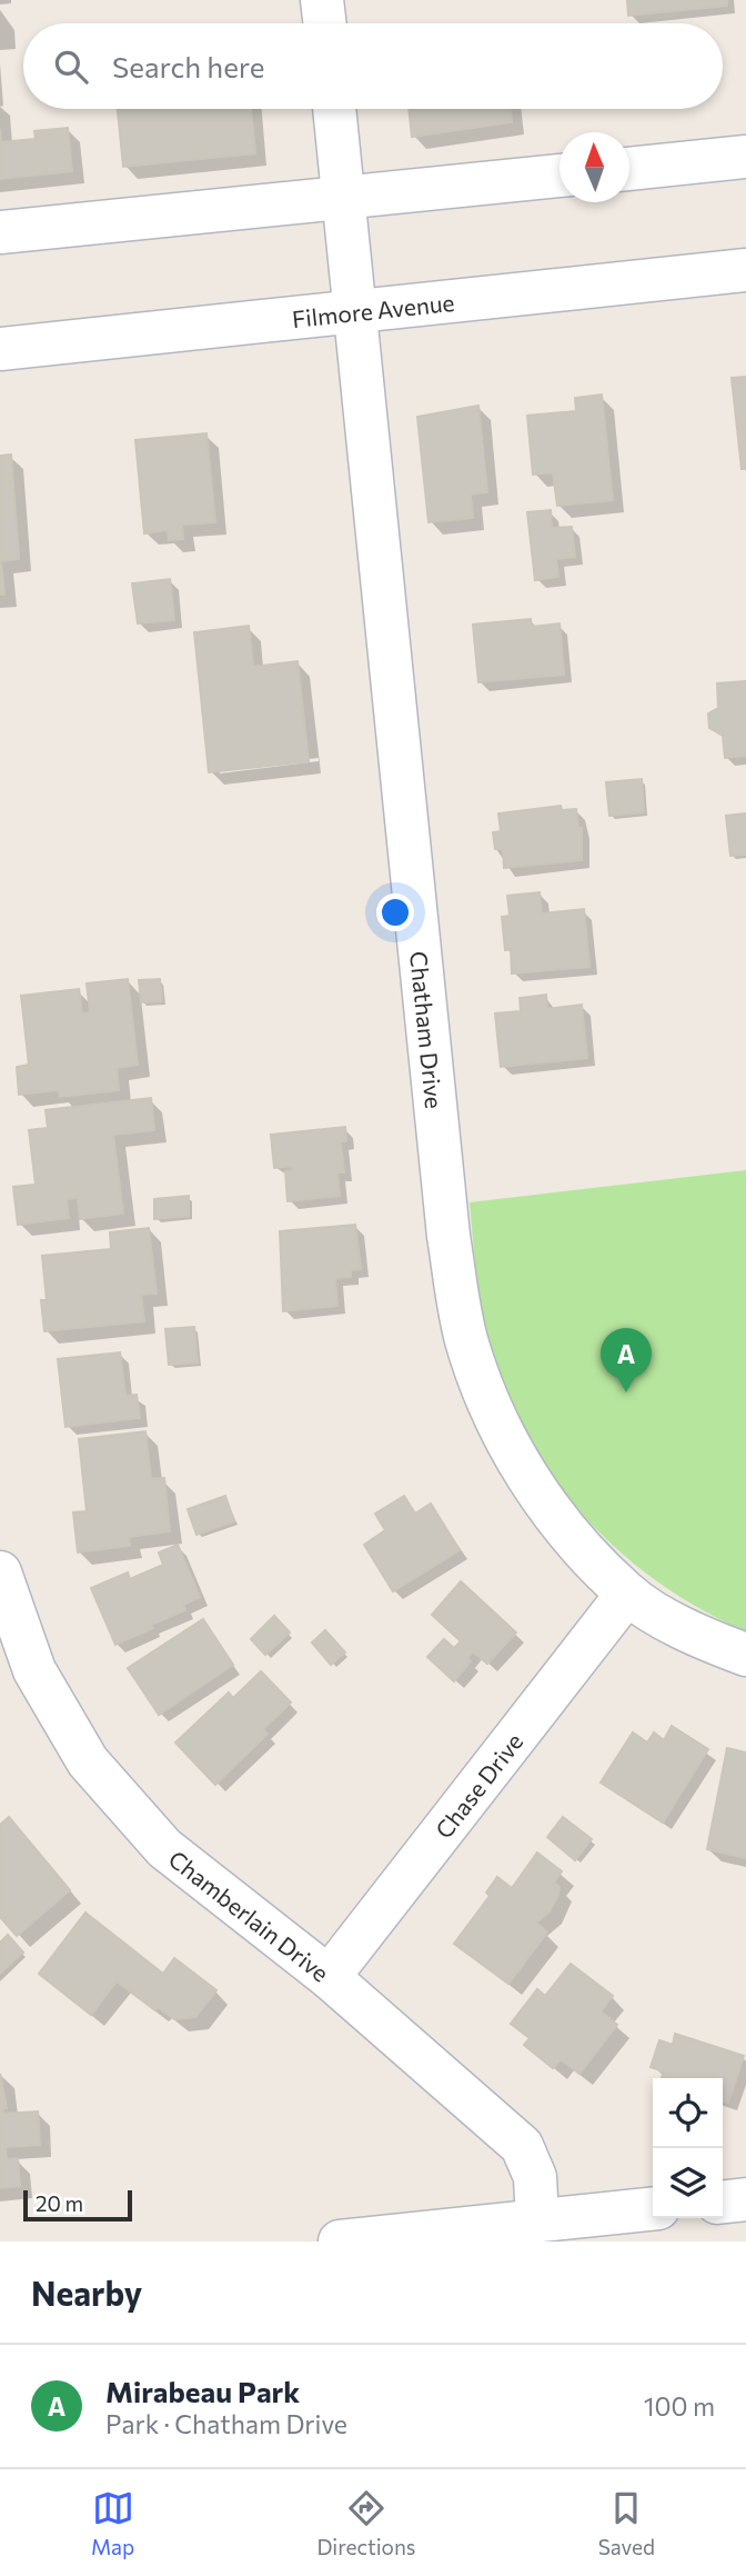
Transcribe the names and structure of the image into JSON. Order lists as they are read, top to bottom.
{
  "streets": {
    "street": [
      "Filmore Avenue",
      "Chatham Drive",
      "Chase Drive",
      "Chamberlain Drive"
    ]
  },
  "crossings": [
    ["Filmore Avenue", "Chatham Drive"],
    ["Chatham Drive", "Chase Drive"],
    ["Chase Drive", "Chamberlain Drive"]
  ],
  "scale_bar": "20 m",
  "north": "top",
  "page": {
    "search": "Search here",
    "pins": "A",
    "scale": "20 m",
    "heading": "Nearby",
    "list": [
      {
        "mark": "A",
        "name": "Mirabeau Park",
        "note": "Park · Chatham Drive",
        "value": "100 m"
      }
    ],
    "nav": ["Map", "Directions", "Saved"]
  }
}
